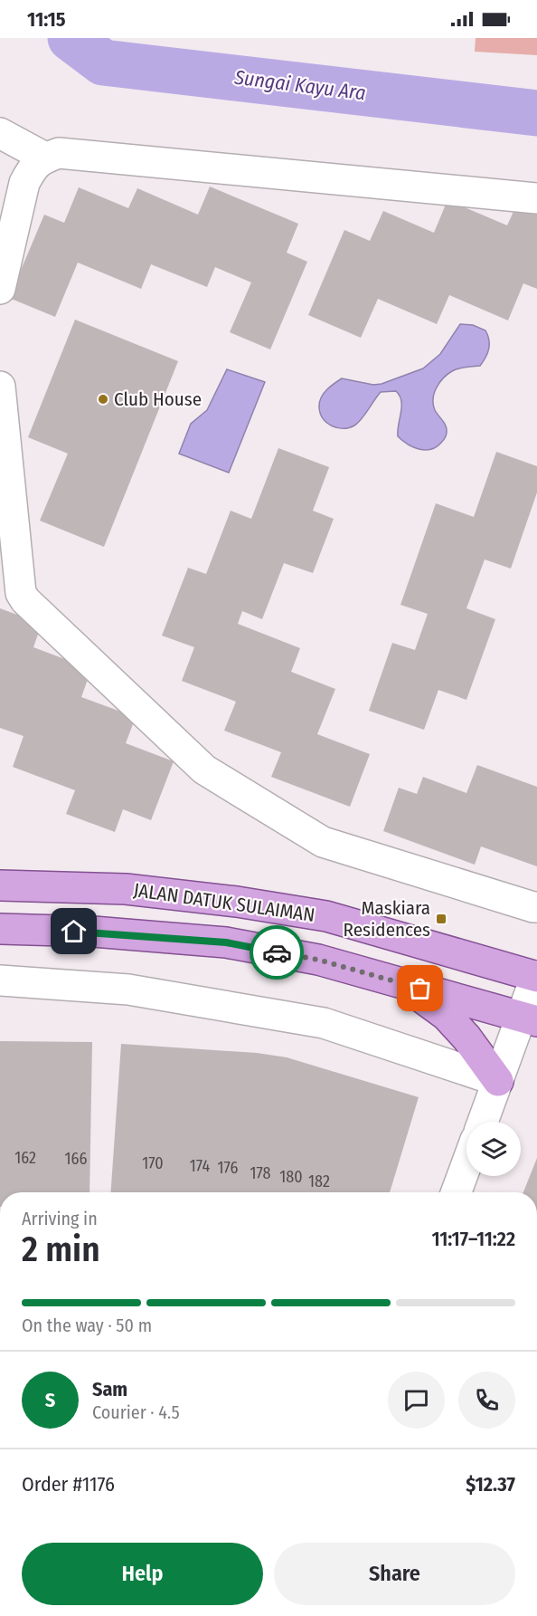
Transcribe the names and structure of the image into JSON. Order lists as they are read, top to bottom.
{
  "streets": {
    "main road": ["JALAN DATUK SULAIMAN"]
  },
  "water": ["Sungai Kayu Ara"],
  "places": {
    "other": ["Club House"],
    "transit": ["Maskiara Residences"]
  },
  "house_numbers": [
    "162",
    "166",
    "170",
    "174",
    "176",
    "178",
    "180",
    "182"
  ],
  "page": {
    "status": "11:15",
    "heading": ["2 min", "Arriving in", "11:17–11:22"],
    "panel": [
      "Sam",
      "Courier · 4.5",
      "Order #1176",
      "$12.37"
    ],
    "bar": "On the way · 50 m",
    "round": "S",
    "buttons": ["Help", "Share"]
  }
}
